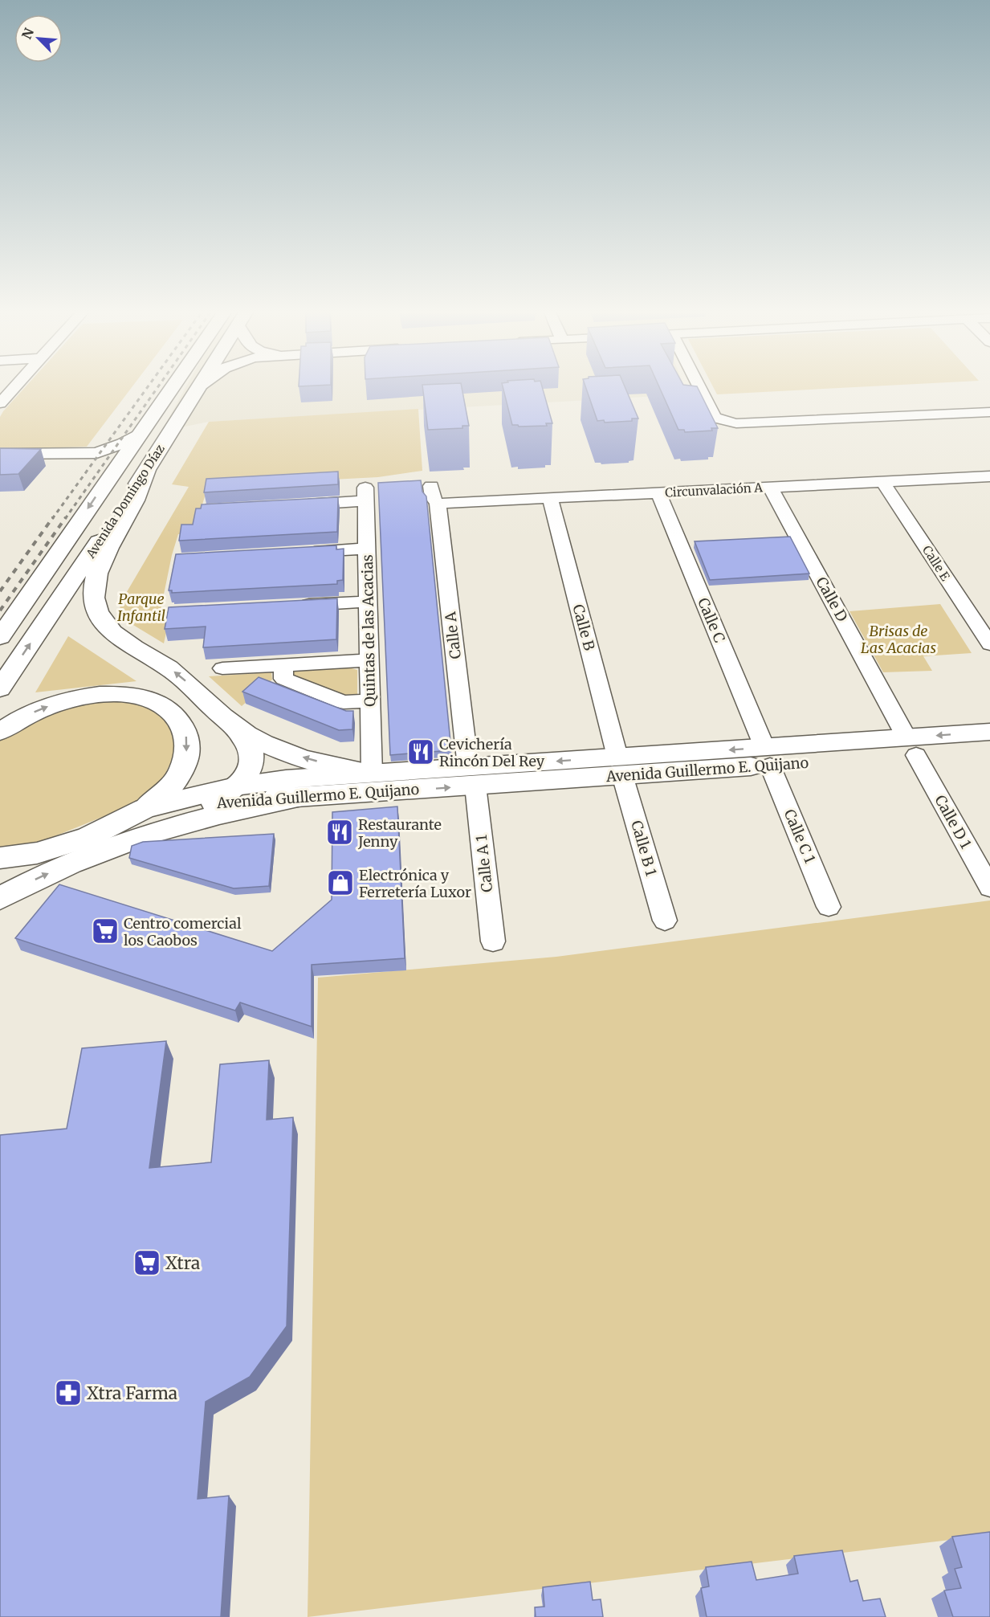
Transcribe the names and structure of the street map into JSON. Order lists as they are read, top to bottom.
{
  "streets": {
    "main road": ["Avenida Domingo Díaz", "Avenida Guillermo E. Quijano"],
    "street": [
      "Circunvalación A",
      "Calle E",
      "Calle D",
      "Calle C",
      "Calle B",
      "Quintas de las Acacias",
      "Calle A",
      "Calle D 1",
      "Calle C 1",
      "Calle B 1",
      "Calle A 1"
    ]
  },
  "crossings": [
    ["Circunvalación A", "Calle E"],
    ["Circunvalación A", "Calle D"],
    ["Circunvalación A", "Calle C"],
    ["Circunvalación A", "Calle B"],
    ["Circunvalación A", "Calle A"],
    ["Calle D", "Avenida Guillermo E. Quijano"],
    ["Calle D", "Calle D 1"],
    ["Calle C", "Avenida Guillermo E. Quijano"],
    ["Calle C", "Calle C 1"],
    ["Calle B", "Avenida Guillermo E. Quijano"],
    ["Calle B", "Calle B 1"],
    ["Quintas de las Acacias", "Avenida Guillermo E. Quijano"],
    ["Calle A", "Avenida Guillermo E. Quijano"],
    ["Calle A", "Calle A 1"],
    ["Avenida Guillermo E. Quijano", "Calle D 1"],
    ["Avenida Guillermo E. Quijano", "Calle C 1"],
    ["Avenida Guillermo E. Quijano", "Calle B 1"],
    ["Avenida Guillermo E. Quijano", "Calle A 1"]
  ],
  "parks": ["Parque Infantil", "Brisas de Las Acacias"],
  "places": {
    "restaurant": ["Cevichería Rincón Del Rey", "Restaurante Jenny"],
    "shop": ["Electrónica y Ferretería Luxor"],
    "supermarket": ["Centro comercial los Caobos", "Xtra"],
    "pharmacy": ["Xtra Farma"]
  },
  "north": "top left"
}
